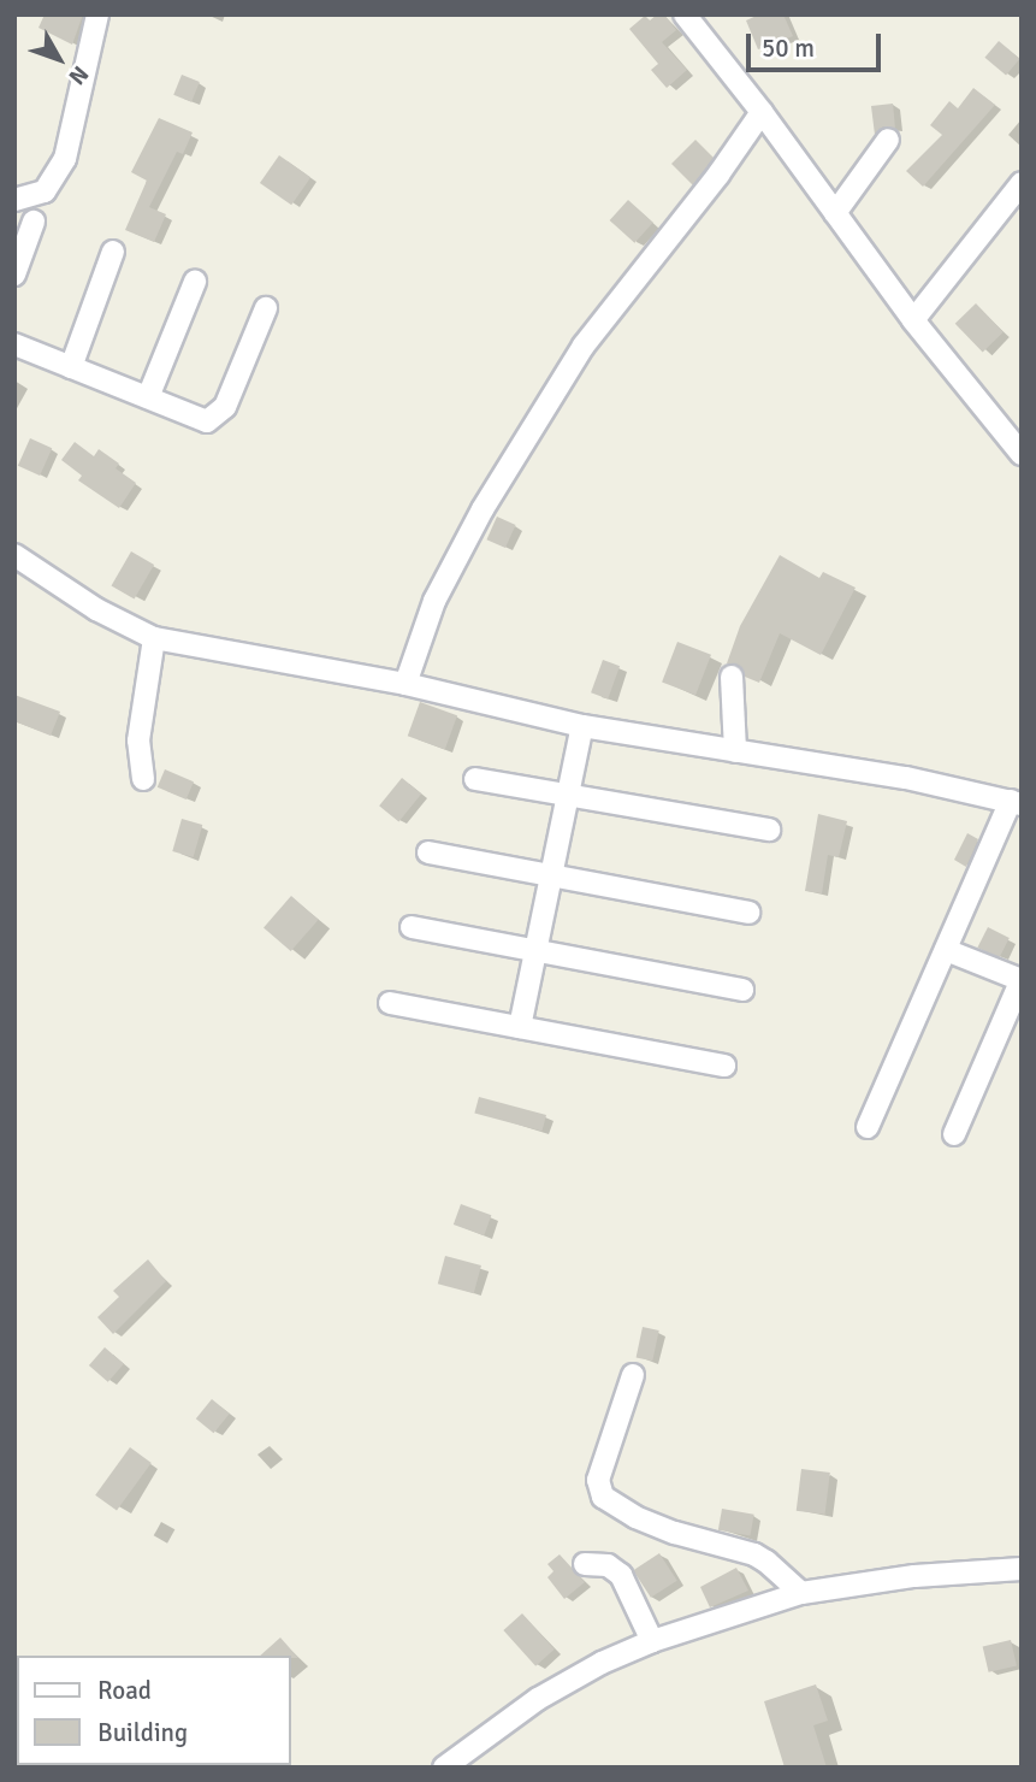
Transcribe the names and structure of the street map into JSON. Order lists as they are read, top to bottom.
{
  "legend": ["Road", "Building"],
  "scale_bar": "50 m",
  "north": "bottom right"
}
